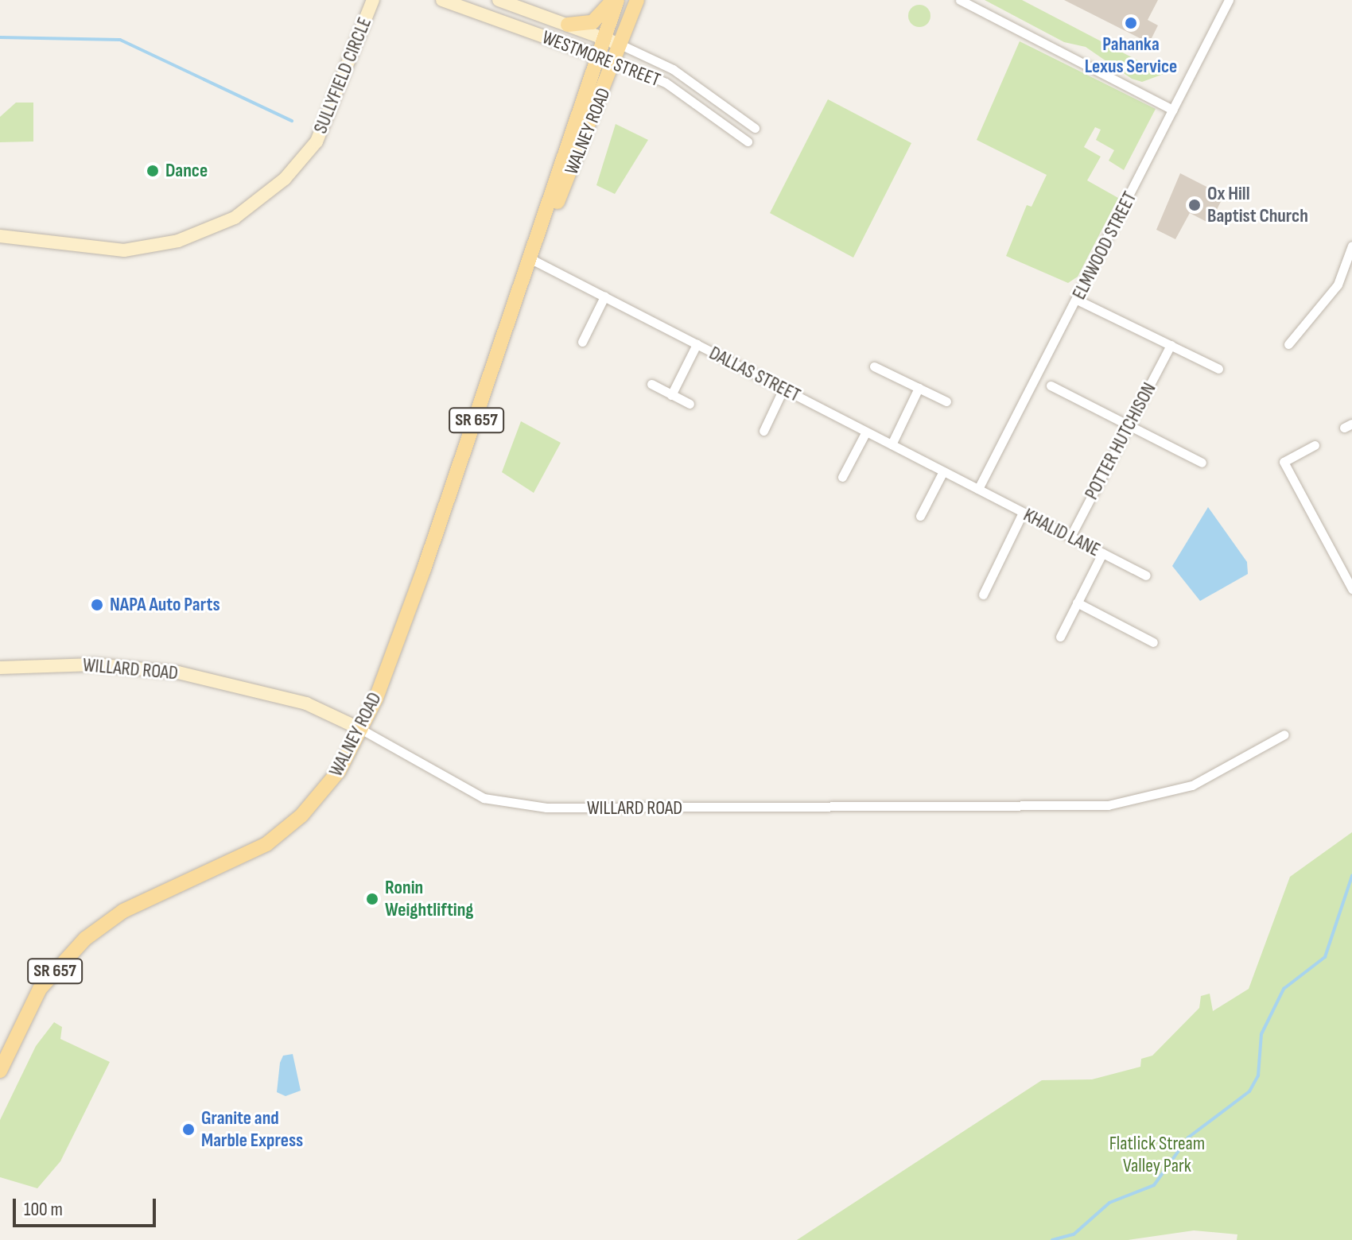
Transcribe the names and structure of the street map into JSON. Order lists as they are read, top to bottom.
{
  "streets": {
    "main road": ["WALNEY ROAD", "SR 657"],
    "street": [
      "WESTMORE STREET",
      "SULLYFIELD CIRCLE",
      "ELMWOOD STREET",
      "DALLAS STREET",
      "POTTER HUTCHISON",
      "KHALID LANE",
      "WILLARD ROAD"
    ]
  },
  "crossings": [
    ["WESTMORE STREET", "WALNEY ROAD"],
    ["WALNEY ROAD", "DALLAS STREET"],
    ["WALNEY ROAD", "WILLARD ROAD"],
    ["ELMWOOD STREET", "DALLAS STREET"],
    ["ELMWOOD STREET", "KHALID LANE"],
    ["DALLAS STREET", "KHALID LANE"],
    ["POTTER HUTCHISON", "KHALID LANE"]
  ],
  "parks": ["Flatlick Stream Valley Park"],
  "places": [
    "Pahanka Lexus Service",
    "Dance",
    "Ox Hill Baptist Church",
    "NAPA Auto Parts",
    "Ronin Weightlifting",
    "Granite and Marble Express"
  ],
  "scale_bar": "100 m"
}
